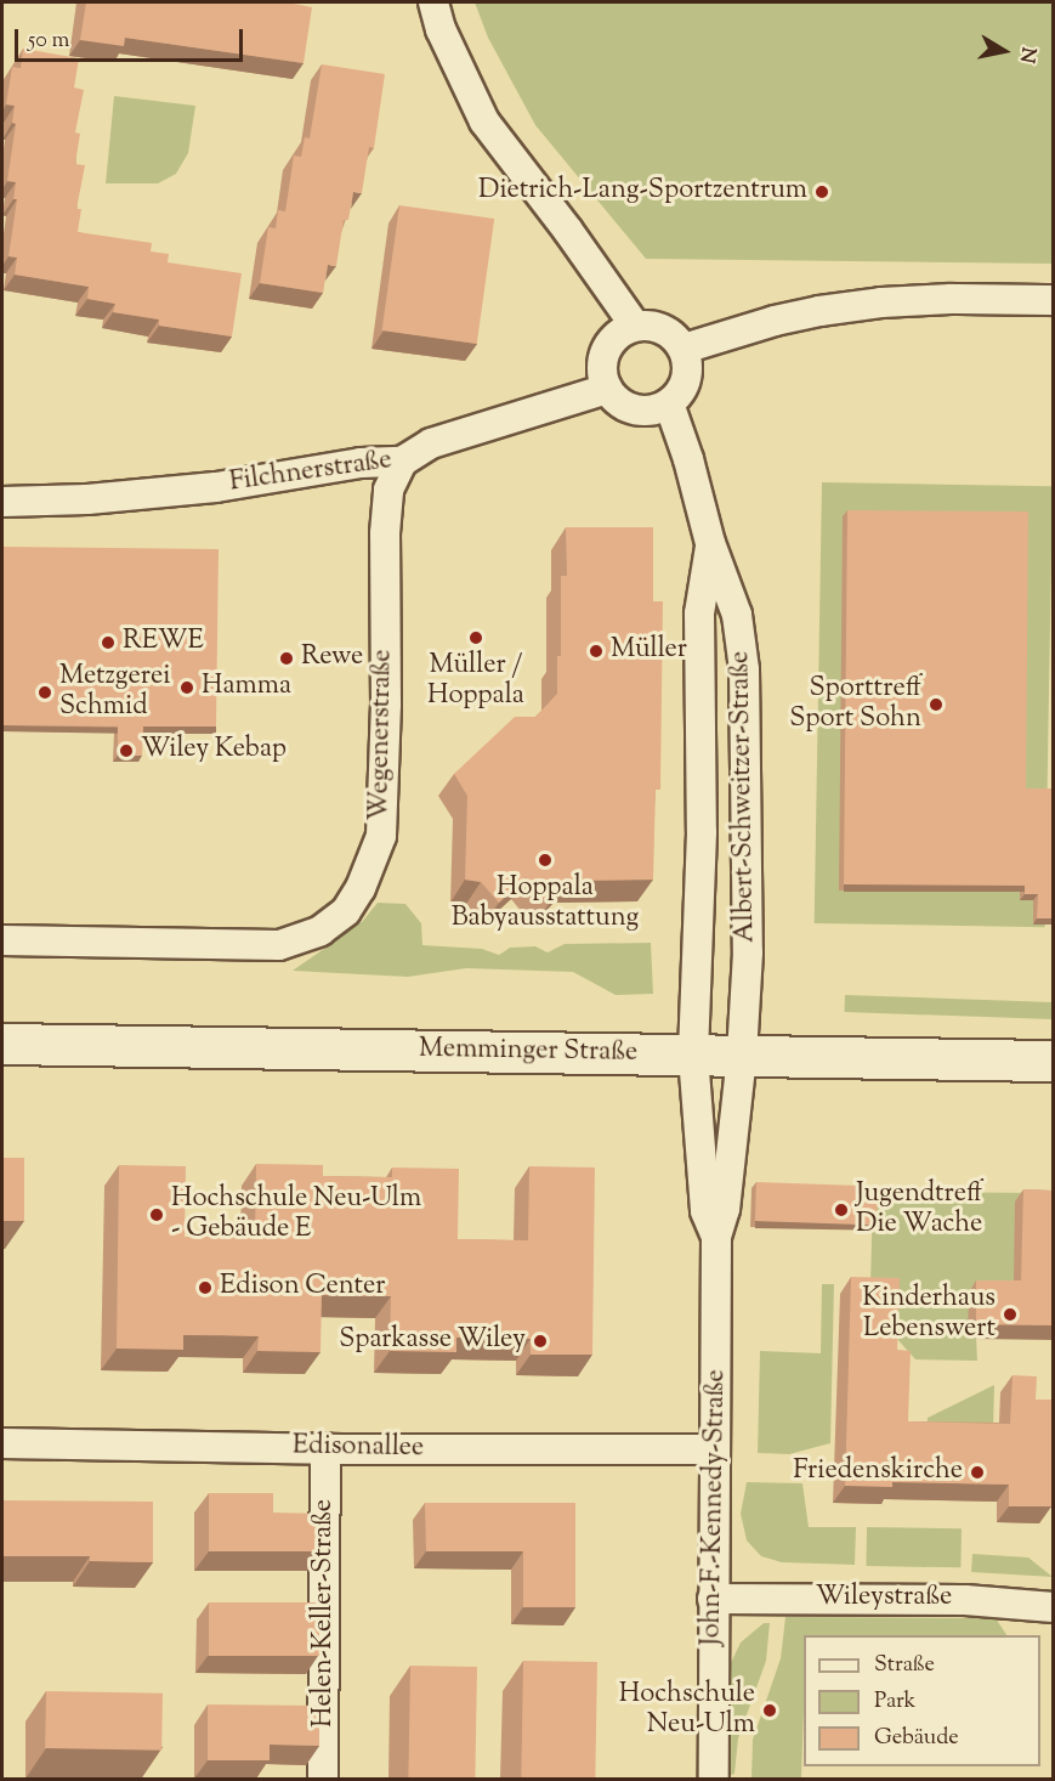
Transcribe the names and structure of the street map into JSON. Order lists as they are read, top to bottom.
{
  "streets": {
    "main road": ["Memminger Straße"],
    "street": [
      "Filchnerstraße",
      "Wegenerstraße",
      "Albert-Schweitzer-Straße",
      "Edisonallee",
      "John-F.-Kennedy-Straße",
      "Wileystraße",
      "Helen-Keller-Straße"
    ]
  },
  "crossings": [
    ["Filchnerstraße", "Wegenerstraße"],
    ["Filchnerstraße", "Albert-Schweitzer-Straße"],
    ["Albert-Schweitzer-Straße", "Memminger Straße"],
    ["Albert-Schweitzer-Straße", "John-F.-Kennedy-Straße"],
    ["Memminger Straße", "John-F.-Kennedy-Straße"],
    ["Edisonallee", "John-F.-Kennedy-Straße"],
    ["Edisonallee", "Helen-Keller-Straße"],
    ["John-F.-Kennedy-Straße", "Wileystraße"]
  ],
  "places": [
    "Dietrich-Lang-Sportzentrum",
    "Müller / Hoppala",
    "REWE",
    "Müller",
    "Rewe",
    "Hamma",
    "Metzgerei Schmid",
    "Sporttreff Sport Sohn",
    "Wiley Kebap",
    "Hoppala Babyausstattung",
    "Jugendtreff Die Wache",
    "Hochschule Neu-Ulm - Gebäude E",
    "Edison Center",
    "Kinderhaus Lebenswert",
    "Sparkasse Wiley",
    "Friedenskirche",
    "Hochschule Neu-Ulm"
  ],
  "legend": ["Straße", "Park", "Gebäude"],
  "scale_bar": "50 m",
  "north": "right"
}
